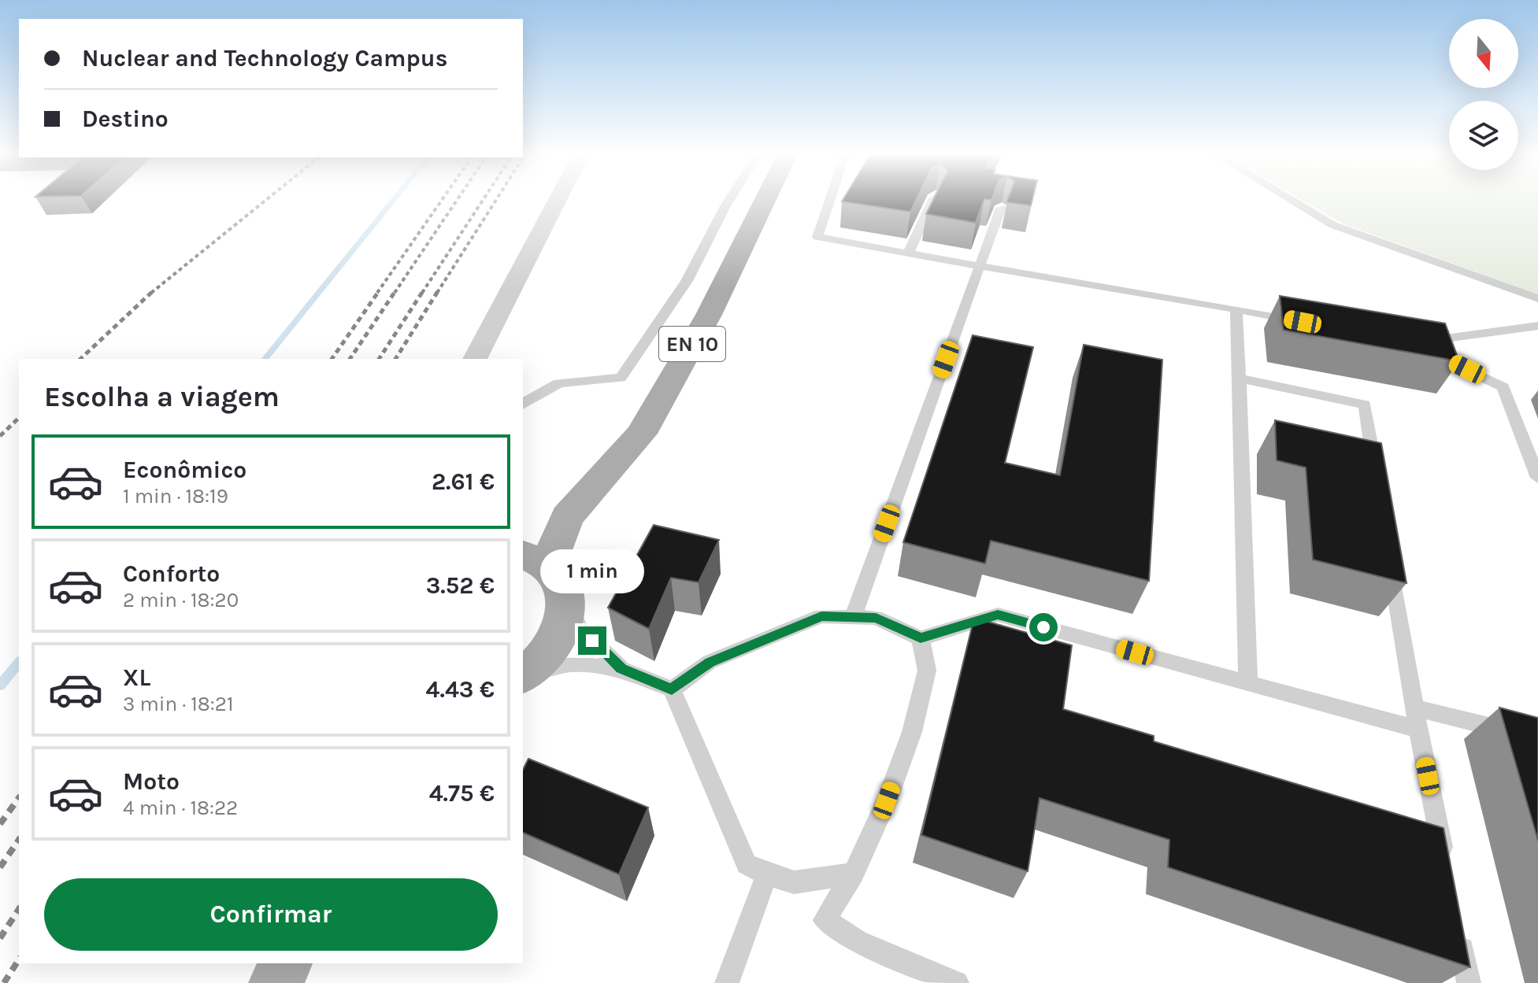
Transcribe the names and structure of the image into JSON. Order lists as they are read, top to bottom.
{
  "streets": {
    "main road": ["EN 10"]
  },
  "north": "bottom",
  "page": {
    "banner": ["Nuclear and Technology Campus", "Destino"],
    "heading": "Escolha a viagem",
    "list": [
      {
        "name": "Econômico",
        "note": "1 min · 18:19",
        "value": "2.61 €"
      },
      {
        "name": "Conforto",
        "note": "2 min · 18:20",
        "value": "3.52 €"
      },
      {
        "name": "XL",
        "note": "3 min · 18:21",
        "value": "4.43 €"
      },
      {
        "name": "Moto",
        "note": "4 min · 18:22",
        "value": "4.75 €"
      }
    ],
    "bubble": "1 min",
    "buttons": "Confirmar"
  }
}
